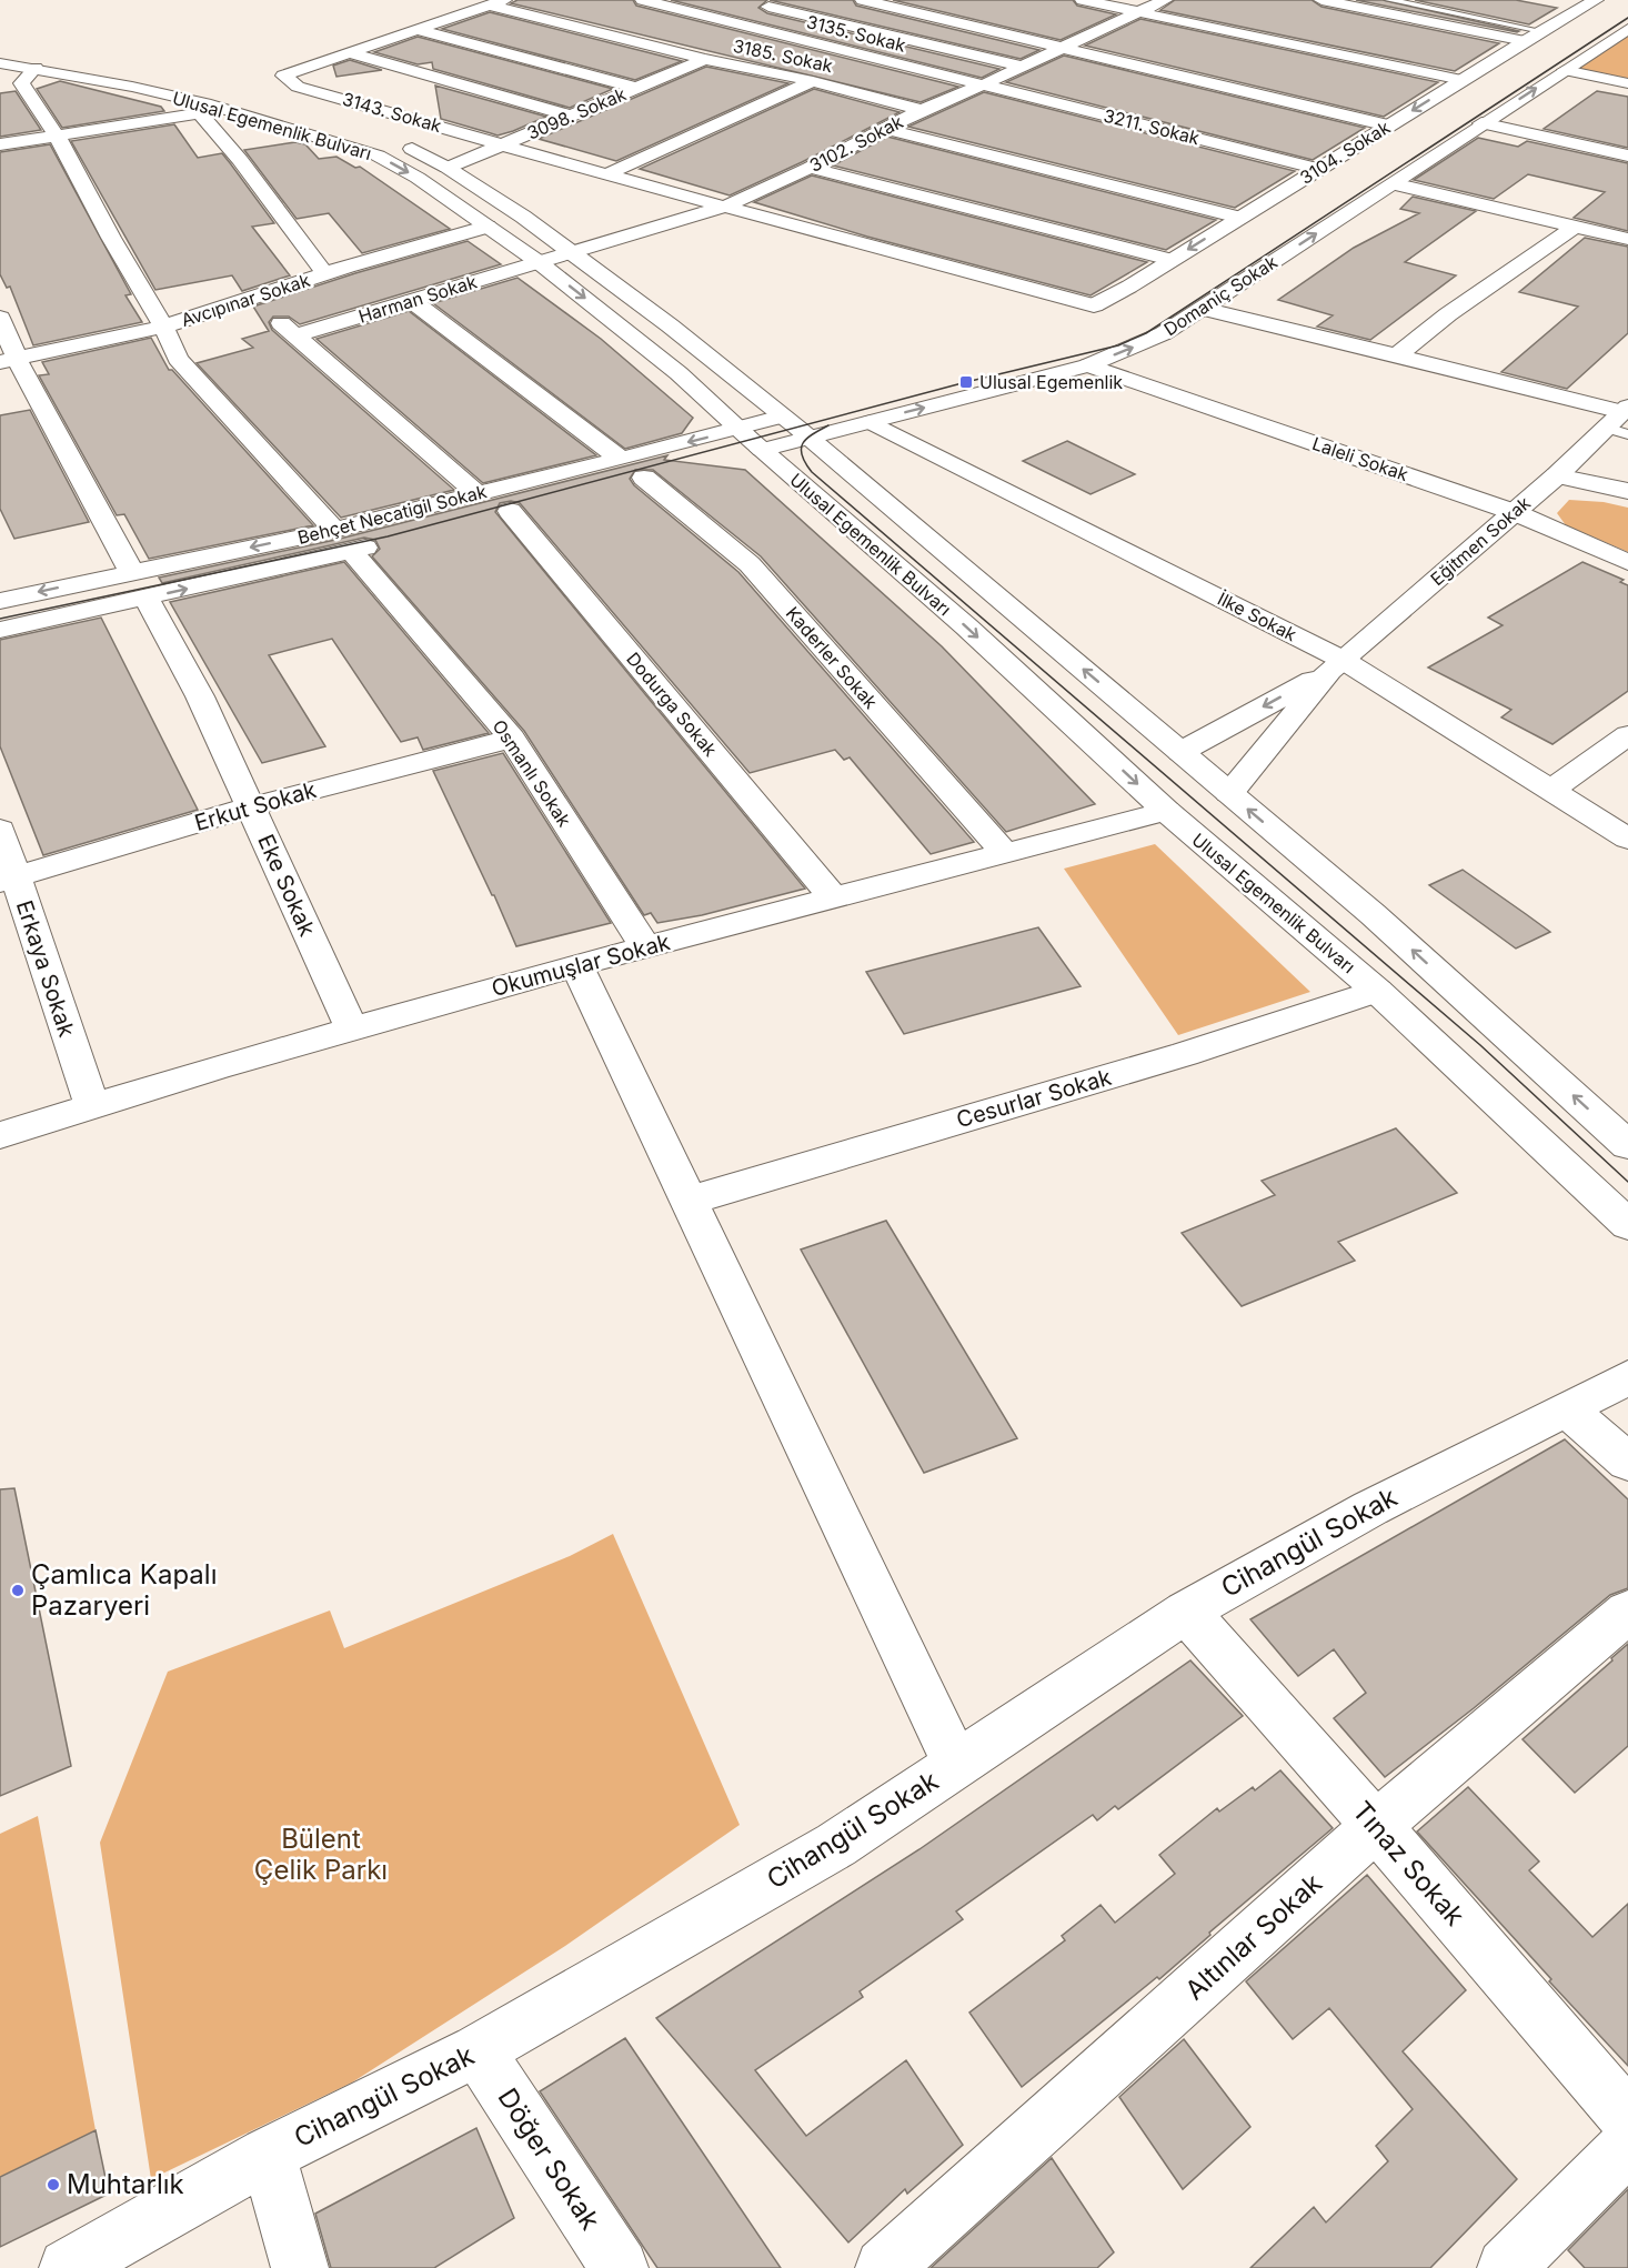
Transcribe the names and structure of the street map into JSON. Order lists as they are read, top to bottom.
{
  "streets": {
    "street": [
      "3135. Sokak",
      "3185. Sokak",
      "3143. Sokak",
      "3098. Sokak",
      "Ulusal Egemenlik Bulvarı",
      "3211. Sokak",
      "3102. Sokak",
      "3104. Sokak",
      "Domaniç Sokak",
      "Harman Sokak",
      "Avcıpınar Sokak",
      "Laleli Sokak",
      "Behçet Necatigil Sokak",
      "Eğitmen Sokak",
      "İlke Sokak",
      "Kaderler Sokak",
      "Dodurga Sokak",
      "Osmanlı Sokak",
      "Erkut Sokak",
      "Eke Sokak",
      "Okumuşlar Sokak",
      "Erkaya Sokak",
      "Cesurlar Sokak",
      "Cihangül Sokak",
      "Tınaz Sokak",
      "Altınlar Sokak",
      "Döğer Sokak"
    ]
  },
  "crossings": [
    ["3135. Sokak", "3211. Sokak"],
    ["3135. Sokak", "3102. Sokak"],
    ["3185. Sokak", "3098. Sokak"],
    ["3185. Sokak", "3102. Sokak"],
    ["3143. Sokak", "3098. Sokak"],
    ["3143. Sokak", "3102. Sokak"],
    ["3143. Sokak", "3104. Sokak"],
    ["3098. Sokak", "Ulusal Egemenlik Bulvarı"],
    ["Ulusal Egemenlik Bulvarı", "3102. Sokak"],
    ["Ulusal Egemenlik Bulvarı", "Domaniç Sokak"],
    ["Ulusal Egemenlik Bulvarı", "Harman Sokak"],
    ["Ulusal Egemenlik Bulvarı", "Avcıpınar Sokak"],
    ["Ulusal Egemenlik Bulvarı", "Behçet Necatigil Sokak"],
    ["Ulusal Egemenlik Bulvarı", "Eğitmen Sokak"],
    ["Ulusal Egemenlik Bulvarı", "Osmanlı Sokak"],
    ["Ulusal Egemenlik Bulvarı", "Okumuşlar Sokak"],
    ["Ulusal Egemenlik Bulvarı", "Cesurlar Sokak"],
    ["3211. Sokak", "3102. Sokak"],
    ["3211. Sokak", "3104. Sokak"],
    ["3102. Sokak", "Harman Sokak"],
    ["Domaniç Sokak", "Laleli Sokak"],
    ["Domaniç Sokak", "İlke Sokak"],
    ["Harman Sokak", "Dodurga Sokak"],
    ["Avcıpınar Sokak", "Dodurga Sokak"],
    ["Avcıpınar Sokak", "Osmanlı Sokak"],
    ["Avcıpınar Sokak", "Eke Sokak"],
    ["Laleli Sokak", "Eğitmen Sokak"],
    ["Behçet Necatigil Sokak", "Kaderler Sokak"],
    ["Behçet Necatigil Sokak", "Dodurga Sokak"],
    ["Behçet Necatigil Sokak", "Osmanlı Sokak"],
    ["Eğitmen Sokak", "İlke Sokak"],
    ["Kaderler Sokak", "Dodurga Sokak"],
    ["Kaderler Sokak", "Okumuşlar Sokak"],
    ["Dodurga Sokak", "Okumuşlar Sokak"],
    ["Osmanlı Sokak", "Erkut Sokak"],
    ["Osmanlı Sokak", "Okumuşlar Sokak"],
    ["Erkut Sokak", "Eke Sokak"],
    ["Erkut Sokak", "Erkaya Sokak"],
    ["Eke Sokak", "Okumuşlar Sokak"],
    ["Okumuşlar Sokak", "Erkaya Sokak"],
    ["Cihangül Sokak", "Tınaz Sokak"],
    ["Cihangül Sokak", "Döğer Sokak"],
    ["Tınaz Sokak", "Altınlar Sokak"]
  ],
  "one_way": ["Domaniç Sokak"],
  "parks": ["Bülent Çelik Parkı"],
  "places": {
    "transit": ["Ulusal Egemenlik"],
    "other": ["Çamlıca Kapalı Pazaryeri", "Muhtarlık"]
  }
}
